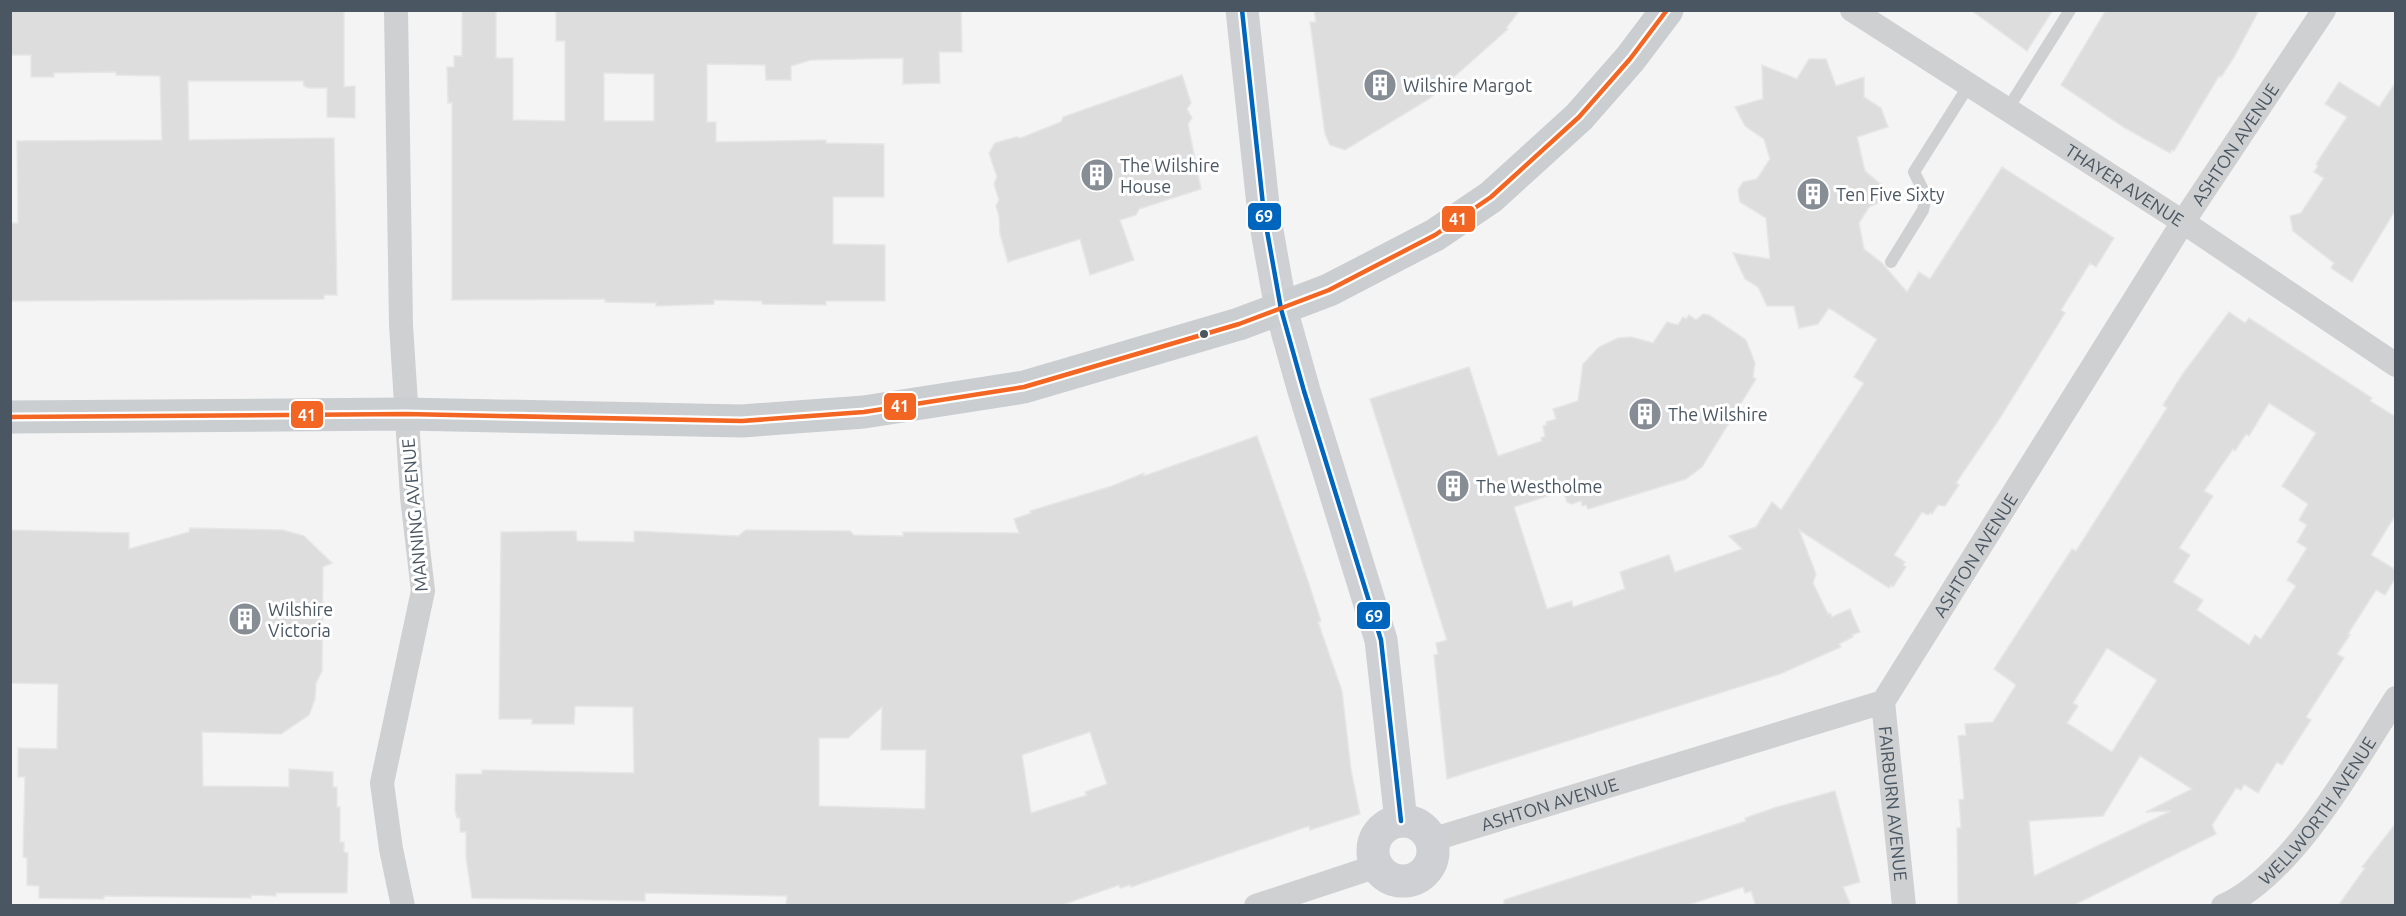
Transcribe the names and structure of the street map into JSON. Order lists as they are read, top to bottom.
{
  "streets": {
    "street": [
      "ASHTON AVENUE",
      "THAYER AVENUE",
      "MANNING AVENUE",
      "FAIRBURN AVENUE",
      "WELLWORTH AVENUE"
    ]
  },
  "crossings": [
    ["ASHTON AVENUE", "THAYER AVENUE"],
    ["ASHTON AVENUE", "FAIRBURN AVENUE"]
  ],
  "places": {
    "building": [
      "Wilshire Margot",
      "The Wilshire House",
      "Ten Five Sixty",
      "The Wilshire",
      "The Westholme",
      "Wilshire Victoria"
    ]
  },
  "lines": ["transit line 69", "transit line 41"]
}
